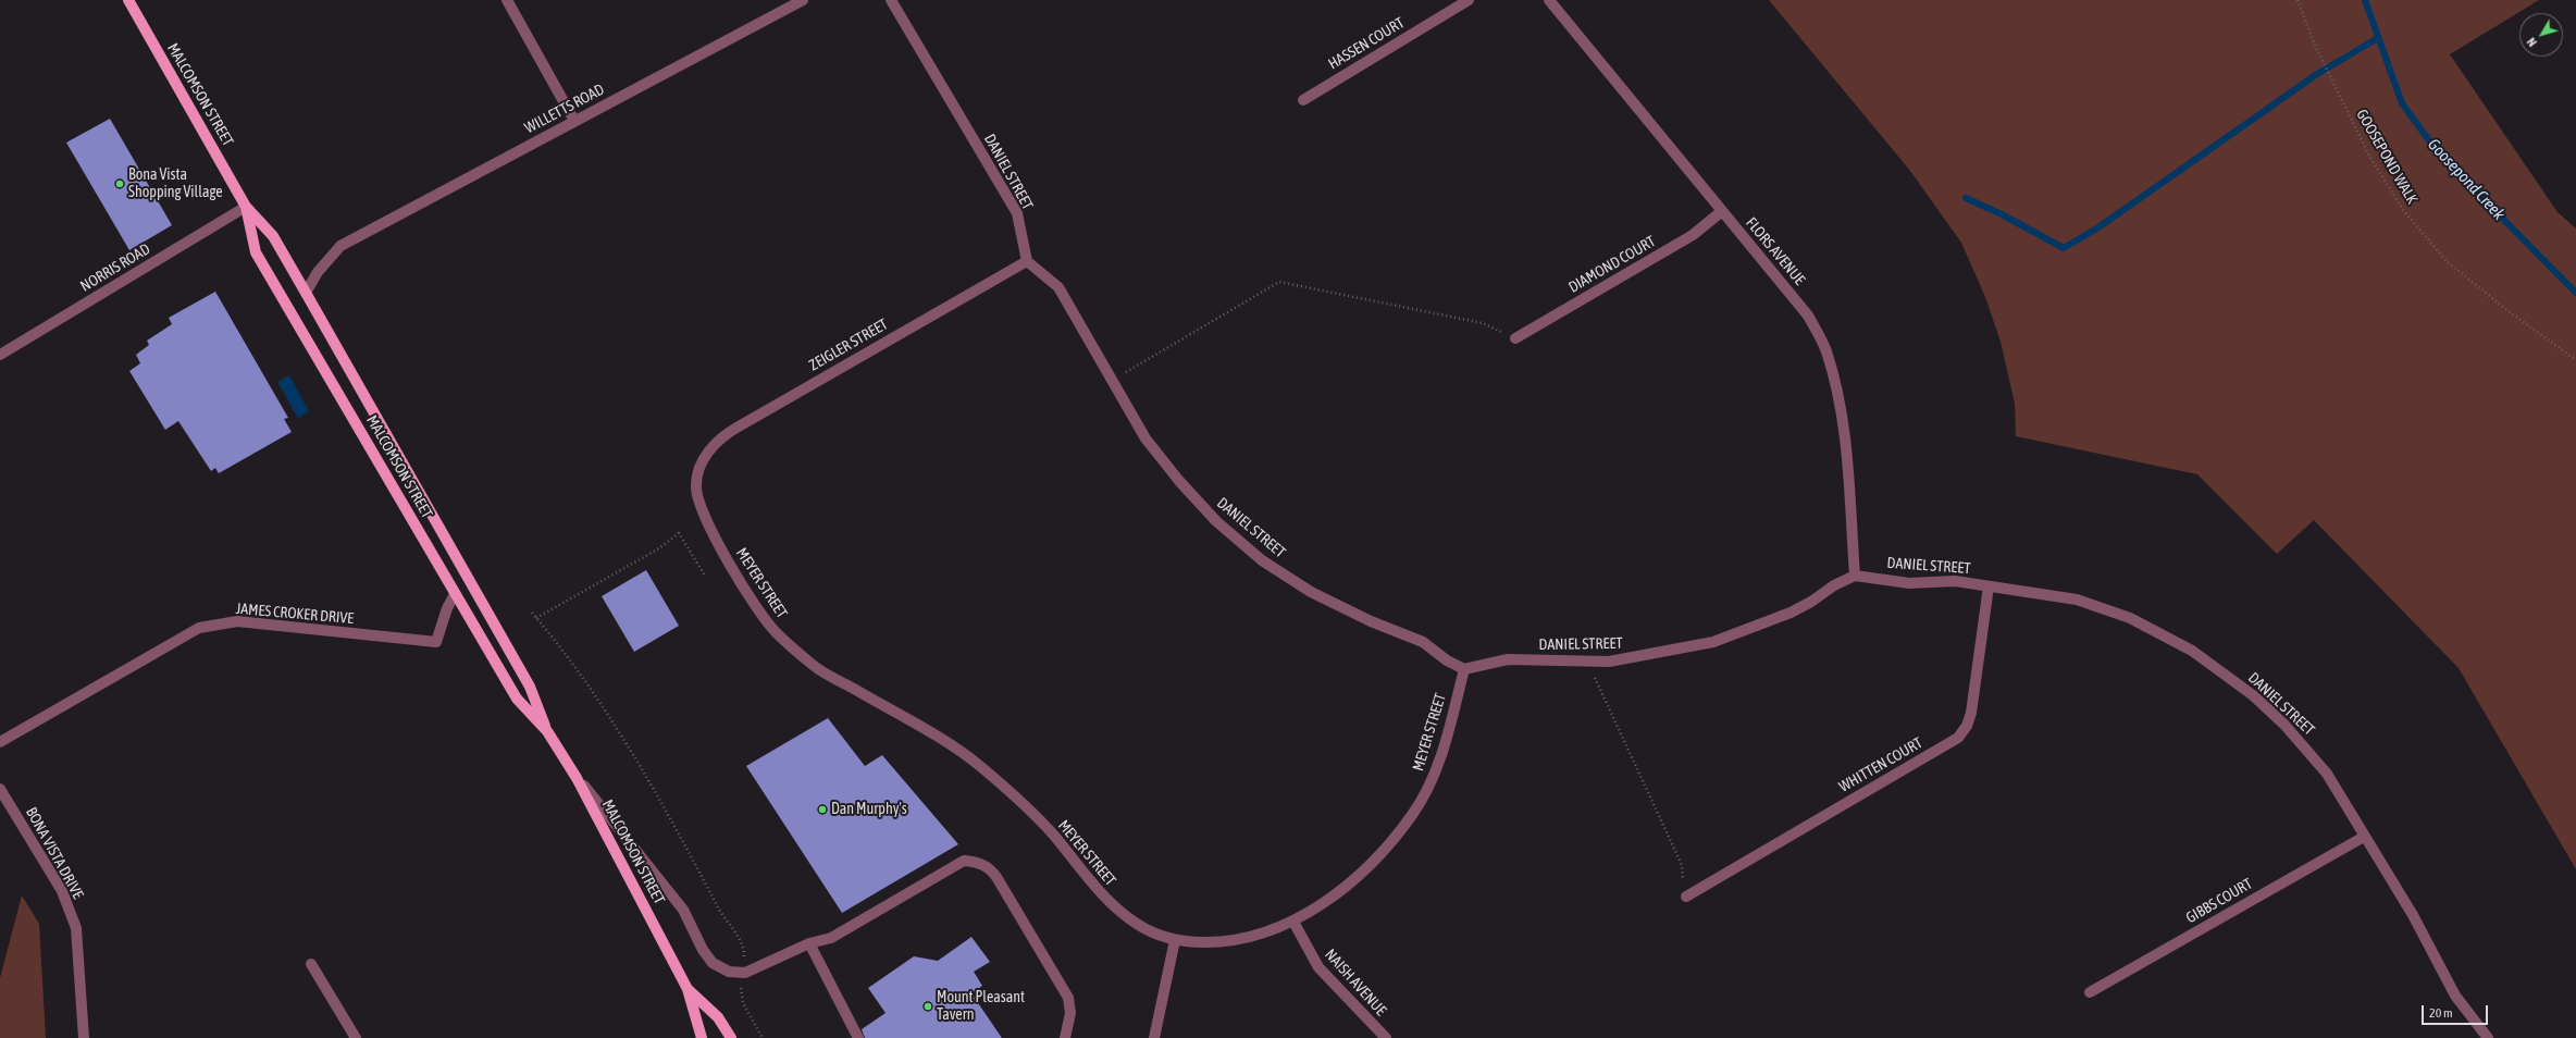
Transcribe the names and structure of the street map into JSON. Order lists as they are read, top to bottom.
{
  "streets": {
    "main road": ["MALCOMSON STREET"],
    "street": [
      "HASSEN COURT",
      "WILLETTS ROAD",
      "DANIEL STREET",
      "FLORS AVENUE",
      "DIAMOND COURT",
      "NORRIS ROAD",
      "ZEIGLER STREET",
      "MEYER STREET",
      "JAMES CROKER DRIVE",
      "WHITTEN COURT",
      "BONA VISTA DRIVE",
      "GIBBS COURT",
      "NAISH AVENUE"
    ],
    "path": ["GOOSEPOND WALK"]
  },
  "crossings": [
    ["MALCOMSON STREET", "WILLETTS ROAD"],
    ["MALCOMSON STREET", "NORRIS ROAD"],
    ["MALCOMSON STREET", "JAMES CROKER DRIVE"],
    ["DANIEL STREET", "FLORS AVENUE"],
    ["DANIEL STREET", "ZEIGLER STREET"],
    ["DANIEL STREET", "MEYER STREET"],
    ["DANIEL STREET", "WHITTEN COURT"],
    ["DANIEL STREET", "GIBBS COURT"],
    ["FLORS AVENUE", "DIAMOND COURT"],
    ["ZEIGLER STREET", "MEYER STREET"],
    ["MEYER STREET", "NAISH AVENUE"]
  ],
  "water": ["Goosepond Creek"],
  "places": ["Bona Vista Shopping Village", "Dan Murphy's", "Mount Pleasant Tavern"],
  "scale_bar": "20 m",
  "north": "bottom left"
}
